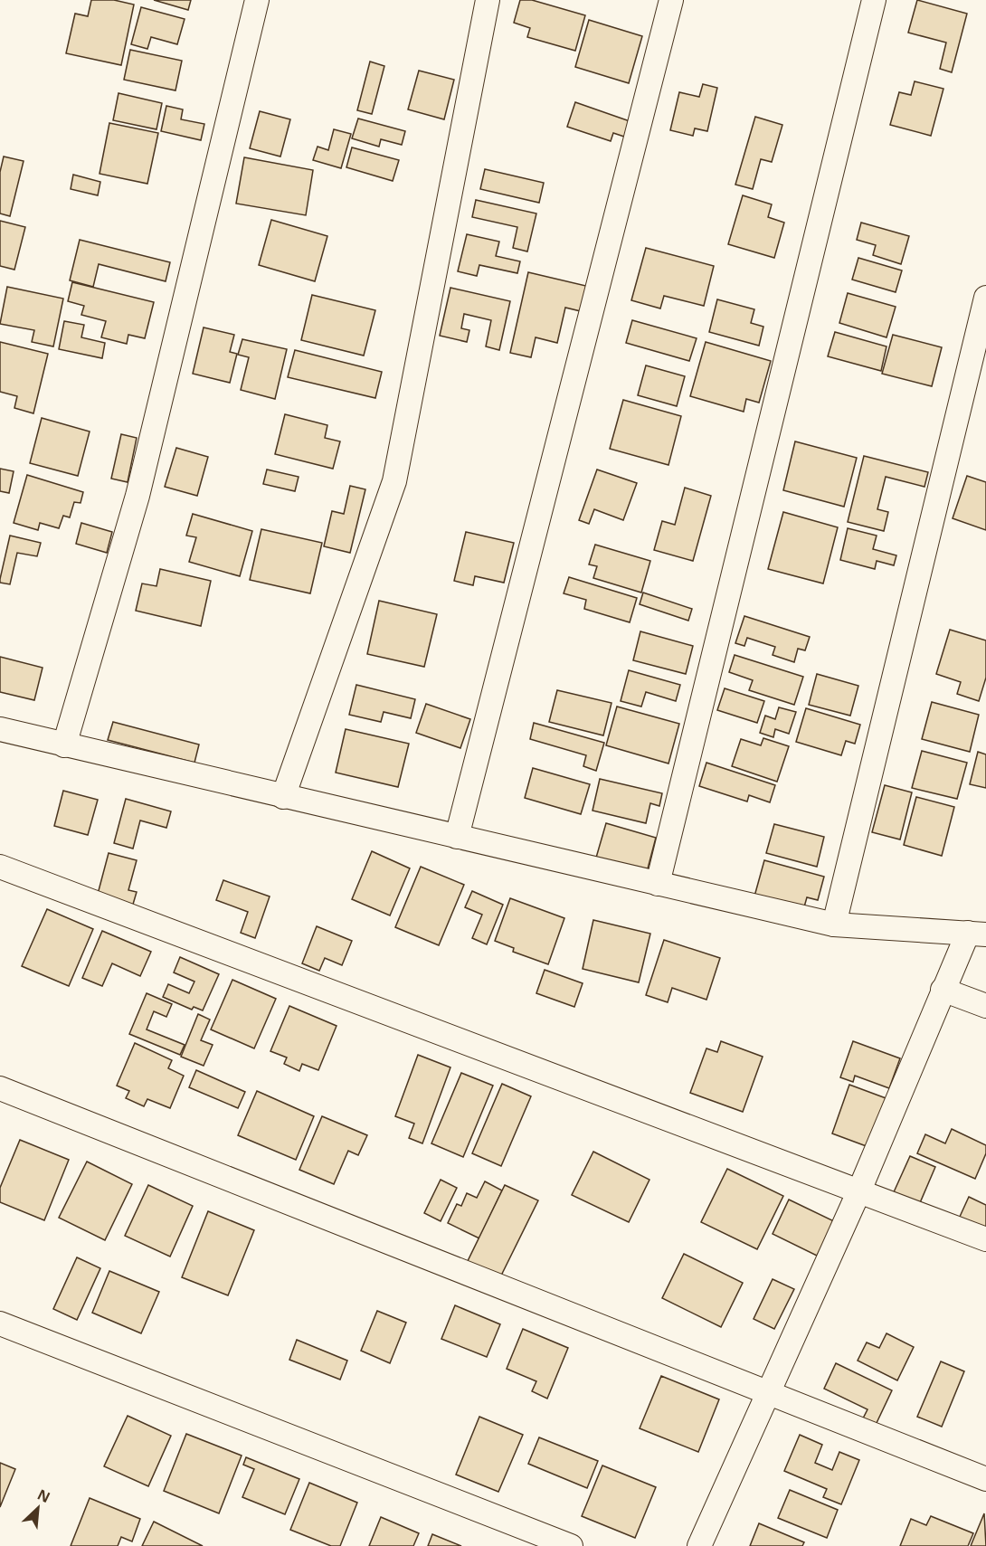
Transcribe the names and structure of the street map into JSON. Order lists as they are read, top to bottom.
{
  "north": "top right"
}
